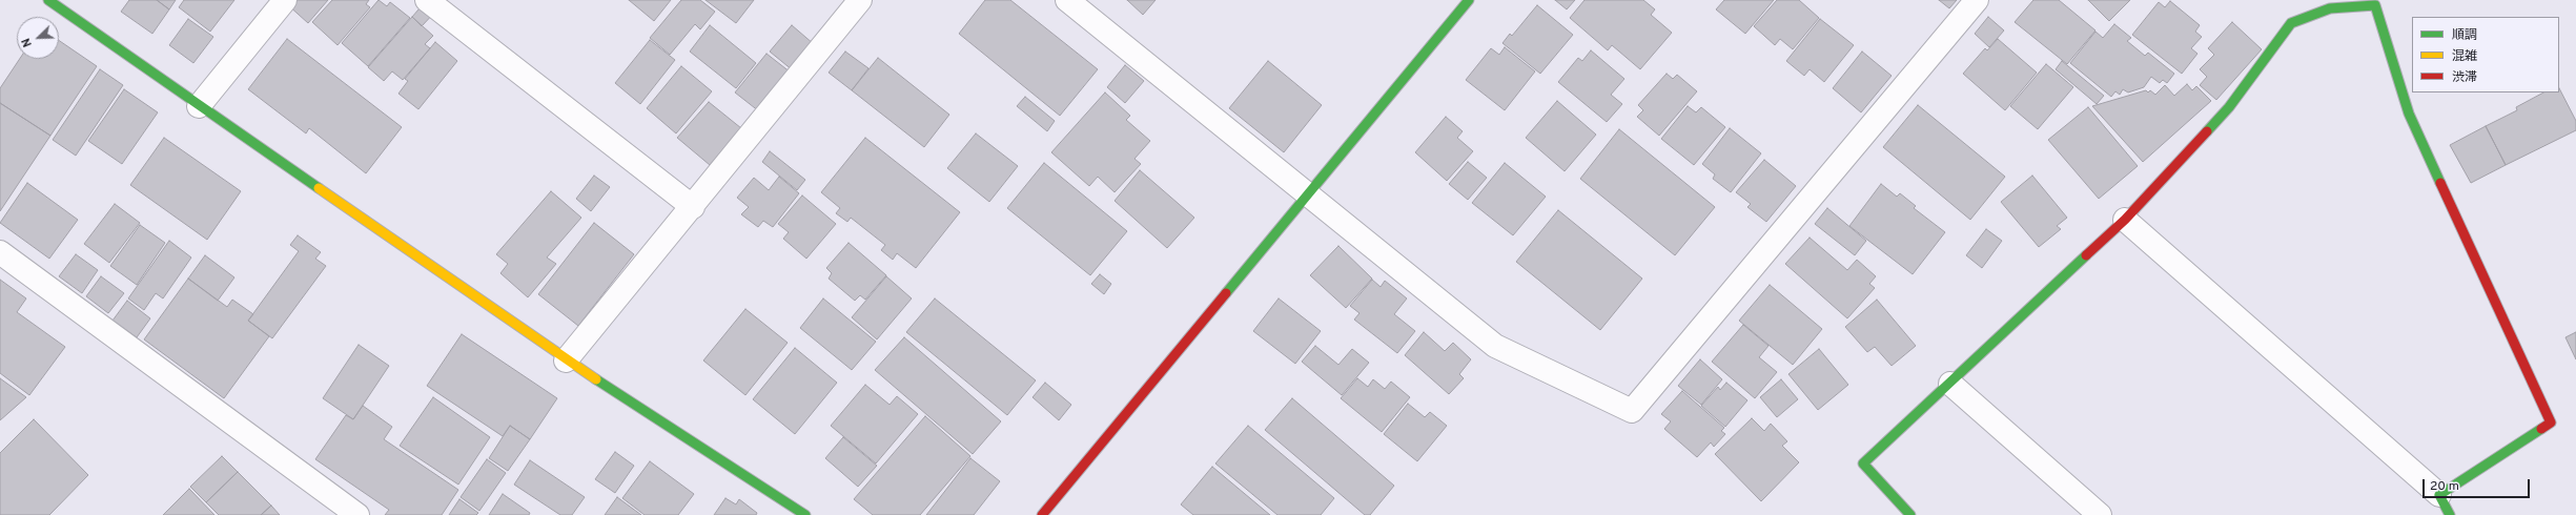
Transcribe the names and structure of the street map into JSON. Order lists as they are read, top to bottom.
{
  "legend": ["順調", "混雑", "渋滞"],
  "scale_bar": "20 m",
  "north": "bottom left"
}
